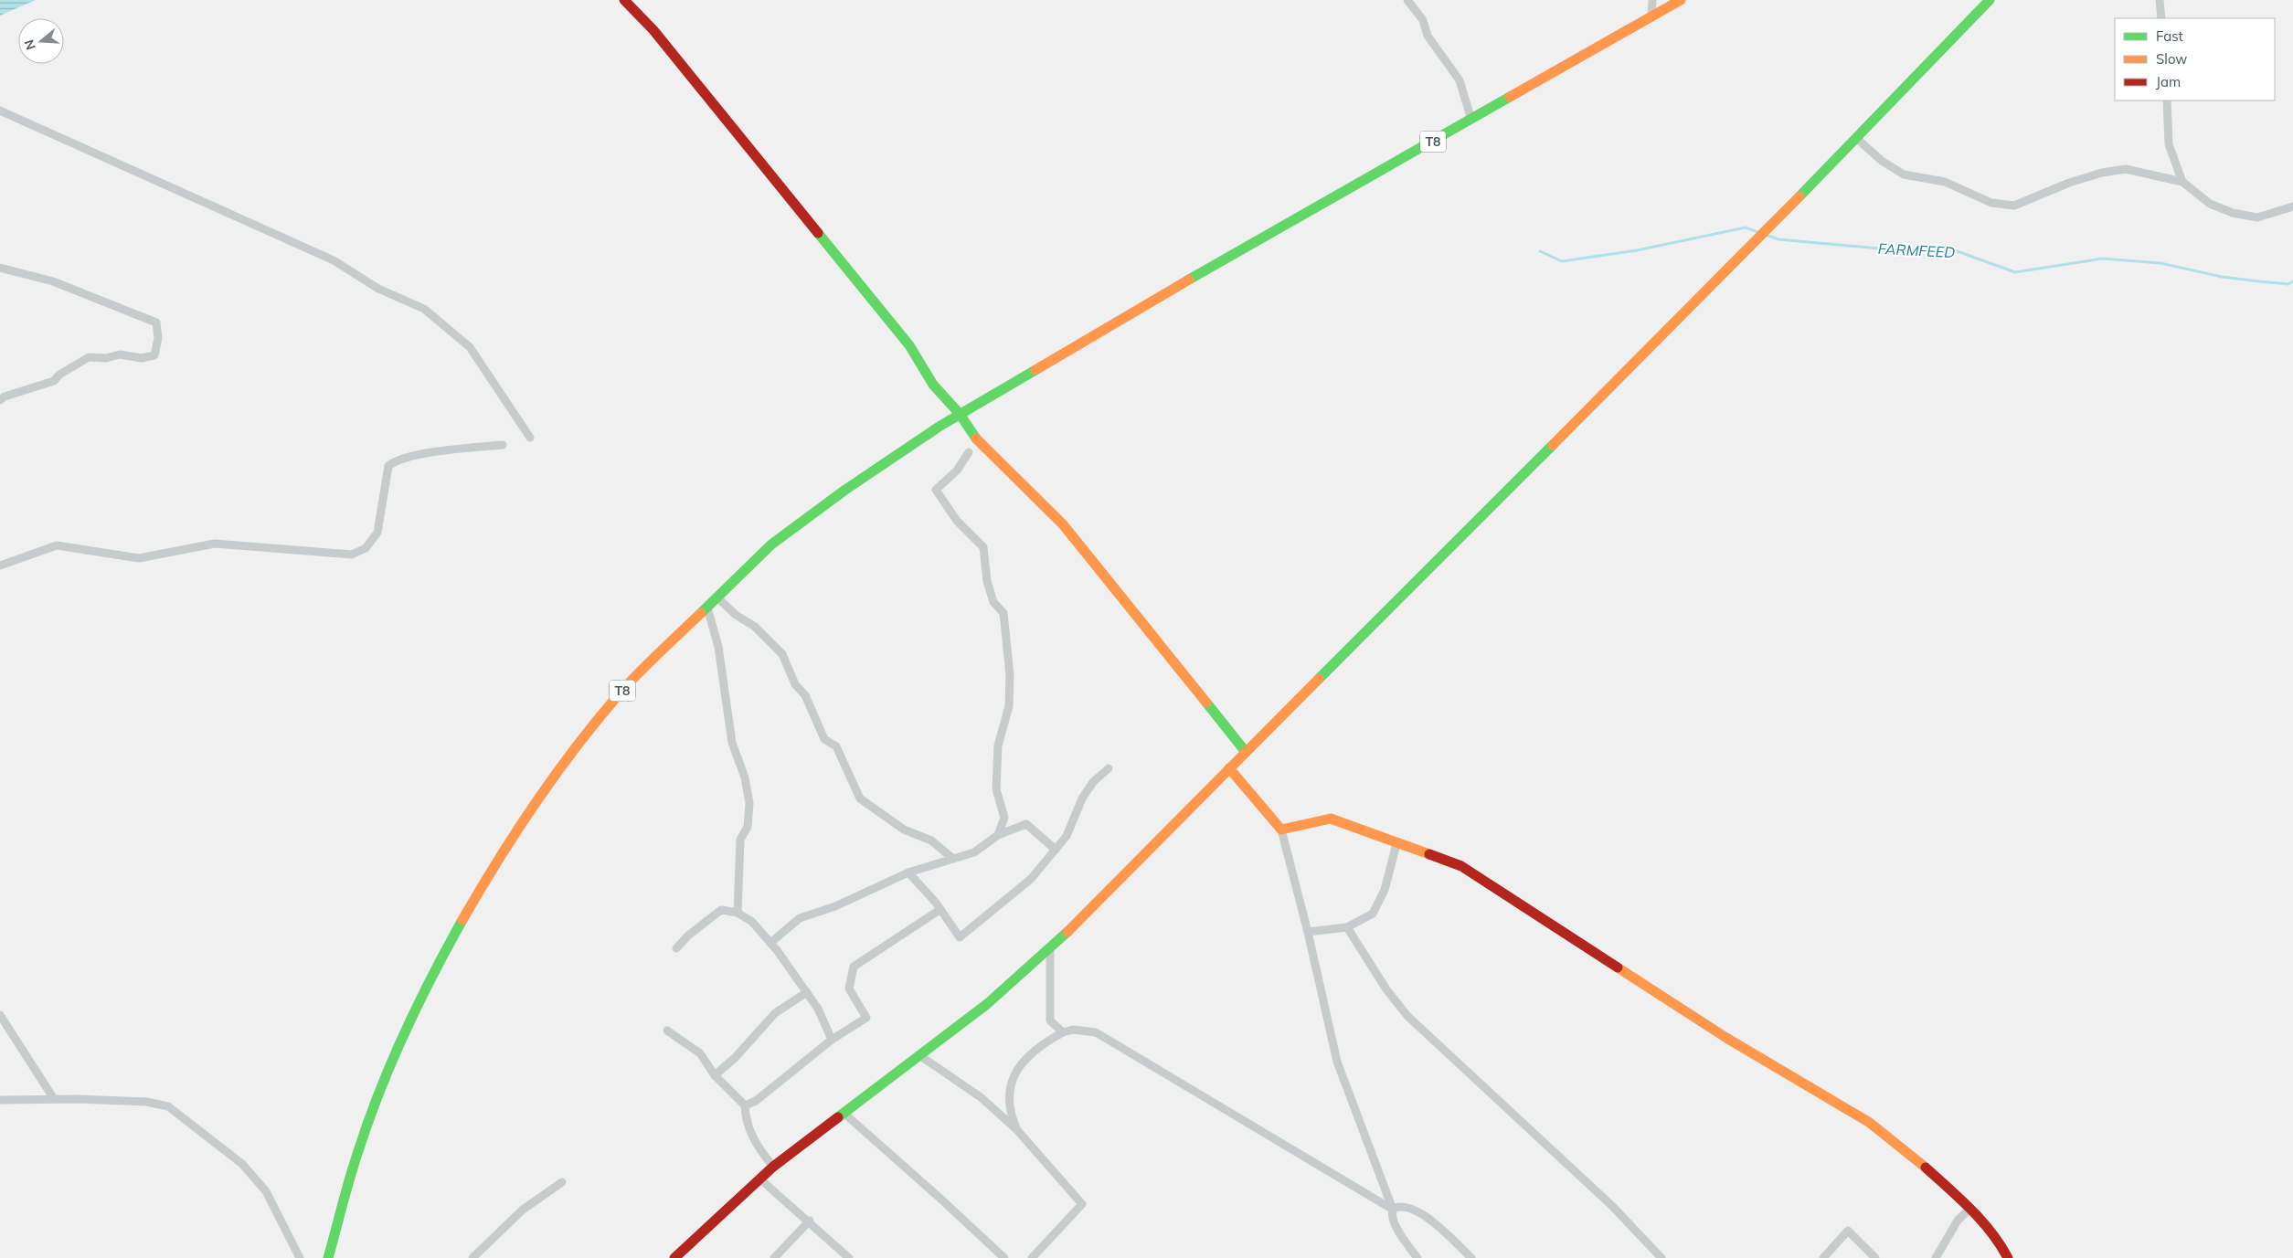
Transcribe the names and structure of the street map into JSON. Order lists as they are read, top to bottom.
{
  "streets": {
    "main road": ["T8"]
  },
  "water": ["FARMFEED"],
  "legend": ["Fast", "Slow", "Jam"],
  "north": "left"
}
